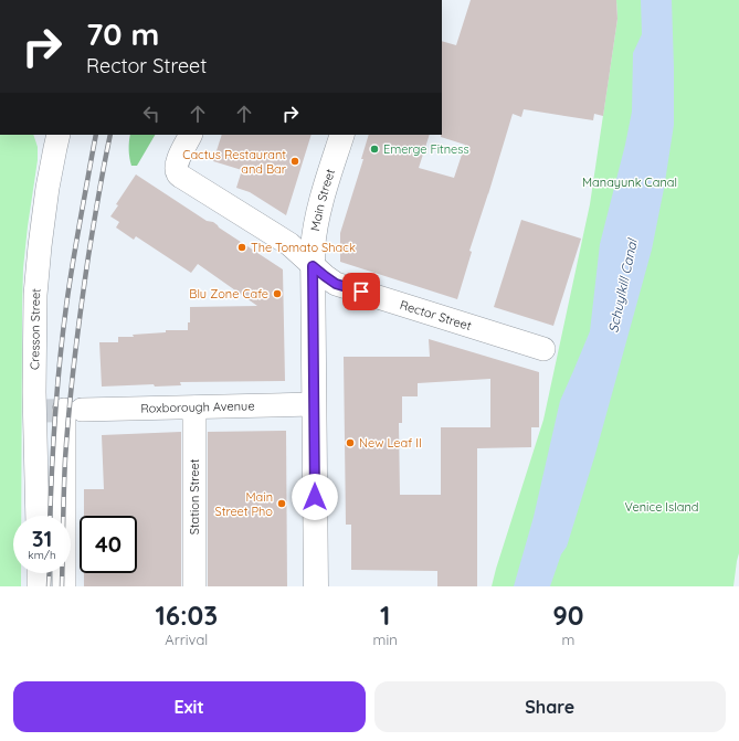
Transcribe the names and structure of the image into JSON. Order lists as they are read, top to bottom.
{
  "streets": {
    "street": [
      "Main Street",
      "Rector Street",
      "Cresson Street",
      "Roxborough Avenue",
      "Station Street"
    ]
  },
  "crossings": [
    ["Main Street", "Rector Street"],
    ["Main Street", "Roxborough Avenue"],
    ["Cresson Street", "Roxborough Avenue"],
    ["Roxborough Avenue", "Station Street"]
  ],
  "water": ["Schuylkill Canal"],
  "parks": ["Manayunk Canal", "Venice Island"],
  "places": [
    "Emerge Fitness",
    "Cactus Restaurant and Bar",
    "The Tomato Shack",
    "Blu Zone Cafe",
    "New Leaf II",
    "Main Street Pho"
  ],
  "page": {
    "turn": ["70 m", "Rector Street"],
    "speed": "31 km/h",
    "limit": "40",
    "eta": [
      "16:03",
      "Arrival",
      "1",
      "min",
      "90",
      "m"
    ],
    "buttons": ["Exit", "Share"]
  }
}
